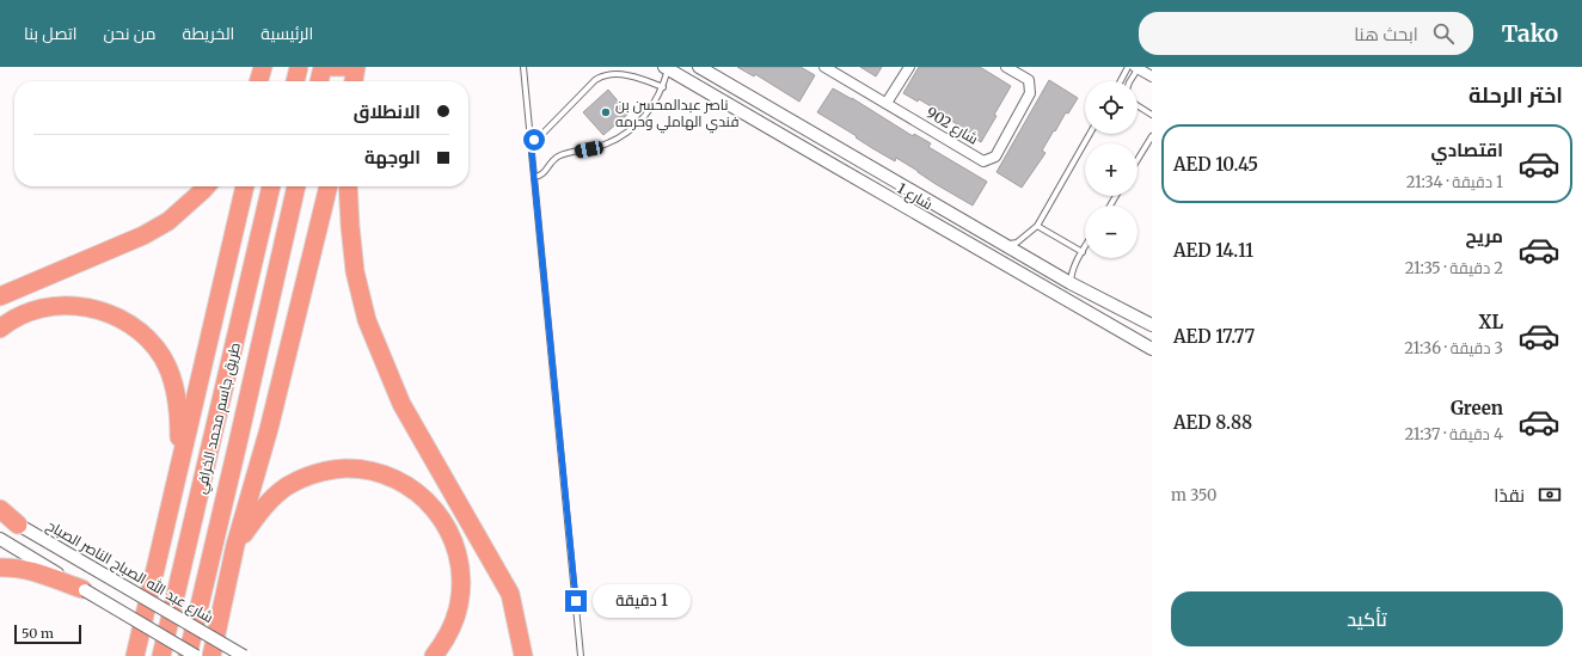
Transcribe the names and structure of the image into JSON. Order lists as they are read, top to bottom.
{
  "streets": {
    "highway": ["طريق جاسم محمد الخرافي"],
    "street": ["شارع 902", "شارع 1", "شارع عبد الله الصباح الناصر الصباح"]
  },
  "places": ["ناصر عبدالمحسن بن فندي الهاملي وحرمه"],
  "scale_bar": "50 m",
  "page": {
    "header": "Tako",
    "search": "ابحث هنا",
    "nav": [
      "الرئيسية",
      "الخريطة",
      "من نحن",
      "اتصل بنا"
    ],
    "heading": "اختر الرحلة",
    "map_buttons": ["+", "−"],
    "banner": ["الانطلاق", "الوجهة"],
    "list": [
      {
        "name": "اقتصادي",
        "note": "1 دقيقة · 21:34",
        "value": "AED 10.45"
      },
      {
        "name": "مريح",
        "note": "2 دقيقة · 21:35",
        "value": "AED 14.11"
      },
      {
        "name": "XL",
        "note": "3 دقيقة · 21:36",
        "value": "AED 17.77"
      },
      {
        "name": "Green",
        "note": "4 دقيقة · 21:37",
        "value": "AED 8.88"
      }
    ],
    "pay": ["نقدًا", "350 m"],
    "buttons": "تأكيد",
    "bubble": "1 دقيقة",
    "scale": "50 m"
  }
}
